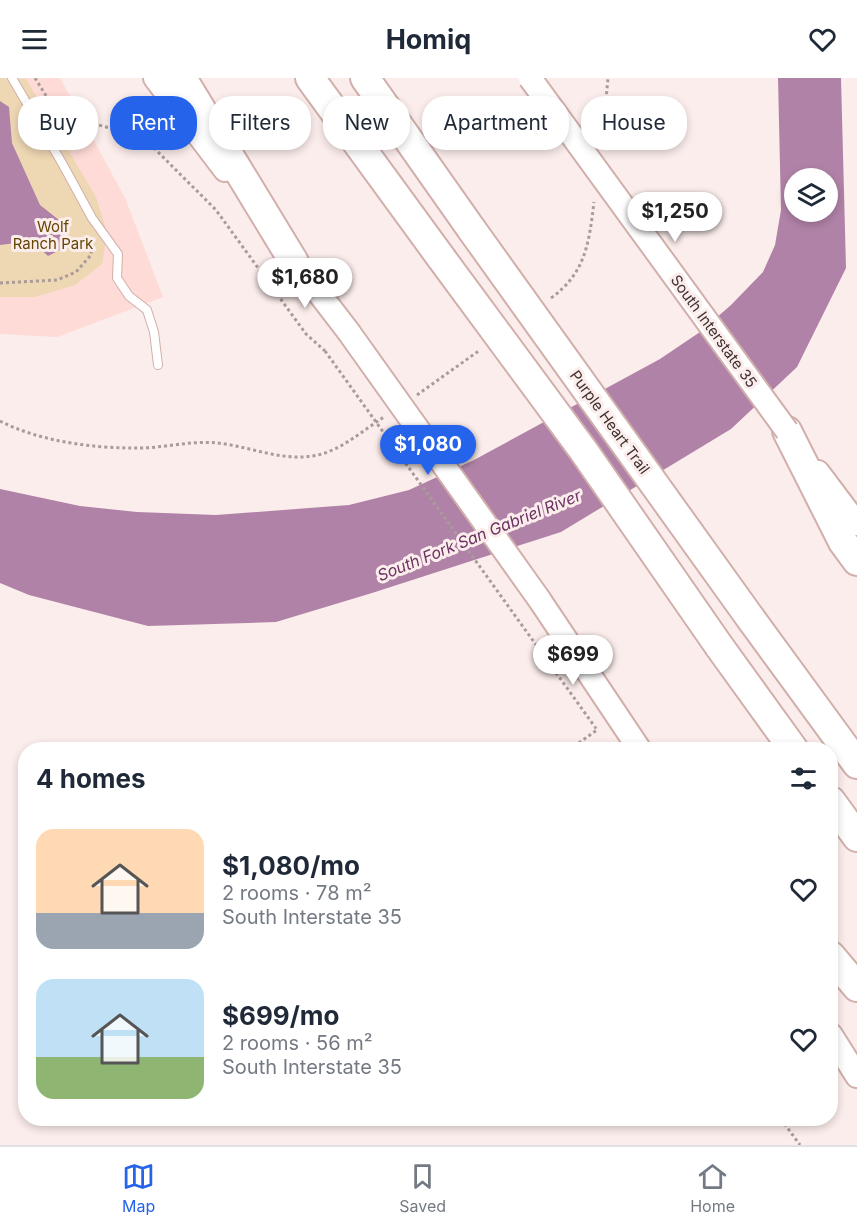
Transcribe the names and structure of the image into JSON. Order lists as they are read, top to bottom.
{
  "streets": {
    "highway": ["Purple Heart Trail"],
    "main road": ["South Interstate 35"]
  },
  "water": ["South Fork San Gabriel River"],
  "parks": ["Wolf Ranch Park"],
  "page": {
    "header": "Homiq",
    "chip": [
      "Buy",
      "Rent",
      "Filters",
      "New",
      "Apartment",
      "House"
    ],
    "price": [
      "$1,250",
      "$1,680",
      "$1,080",
      "$699"
    ],
    "heading": "4 homes",
    "list": [
      {
        "name": "$1,080/mo",
        "note": "2 rooms · 78 m² · South Interstate 35"
      },
      {
        "name": "$699/mo",
        "note": "2 rooms · 56 m² · South Interstate 35"
      }
    ],
    "tabs": ["Map", "Saved", "Home"]
  }
}
